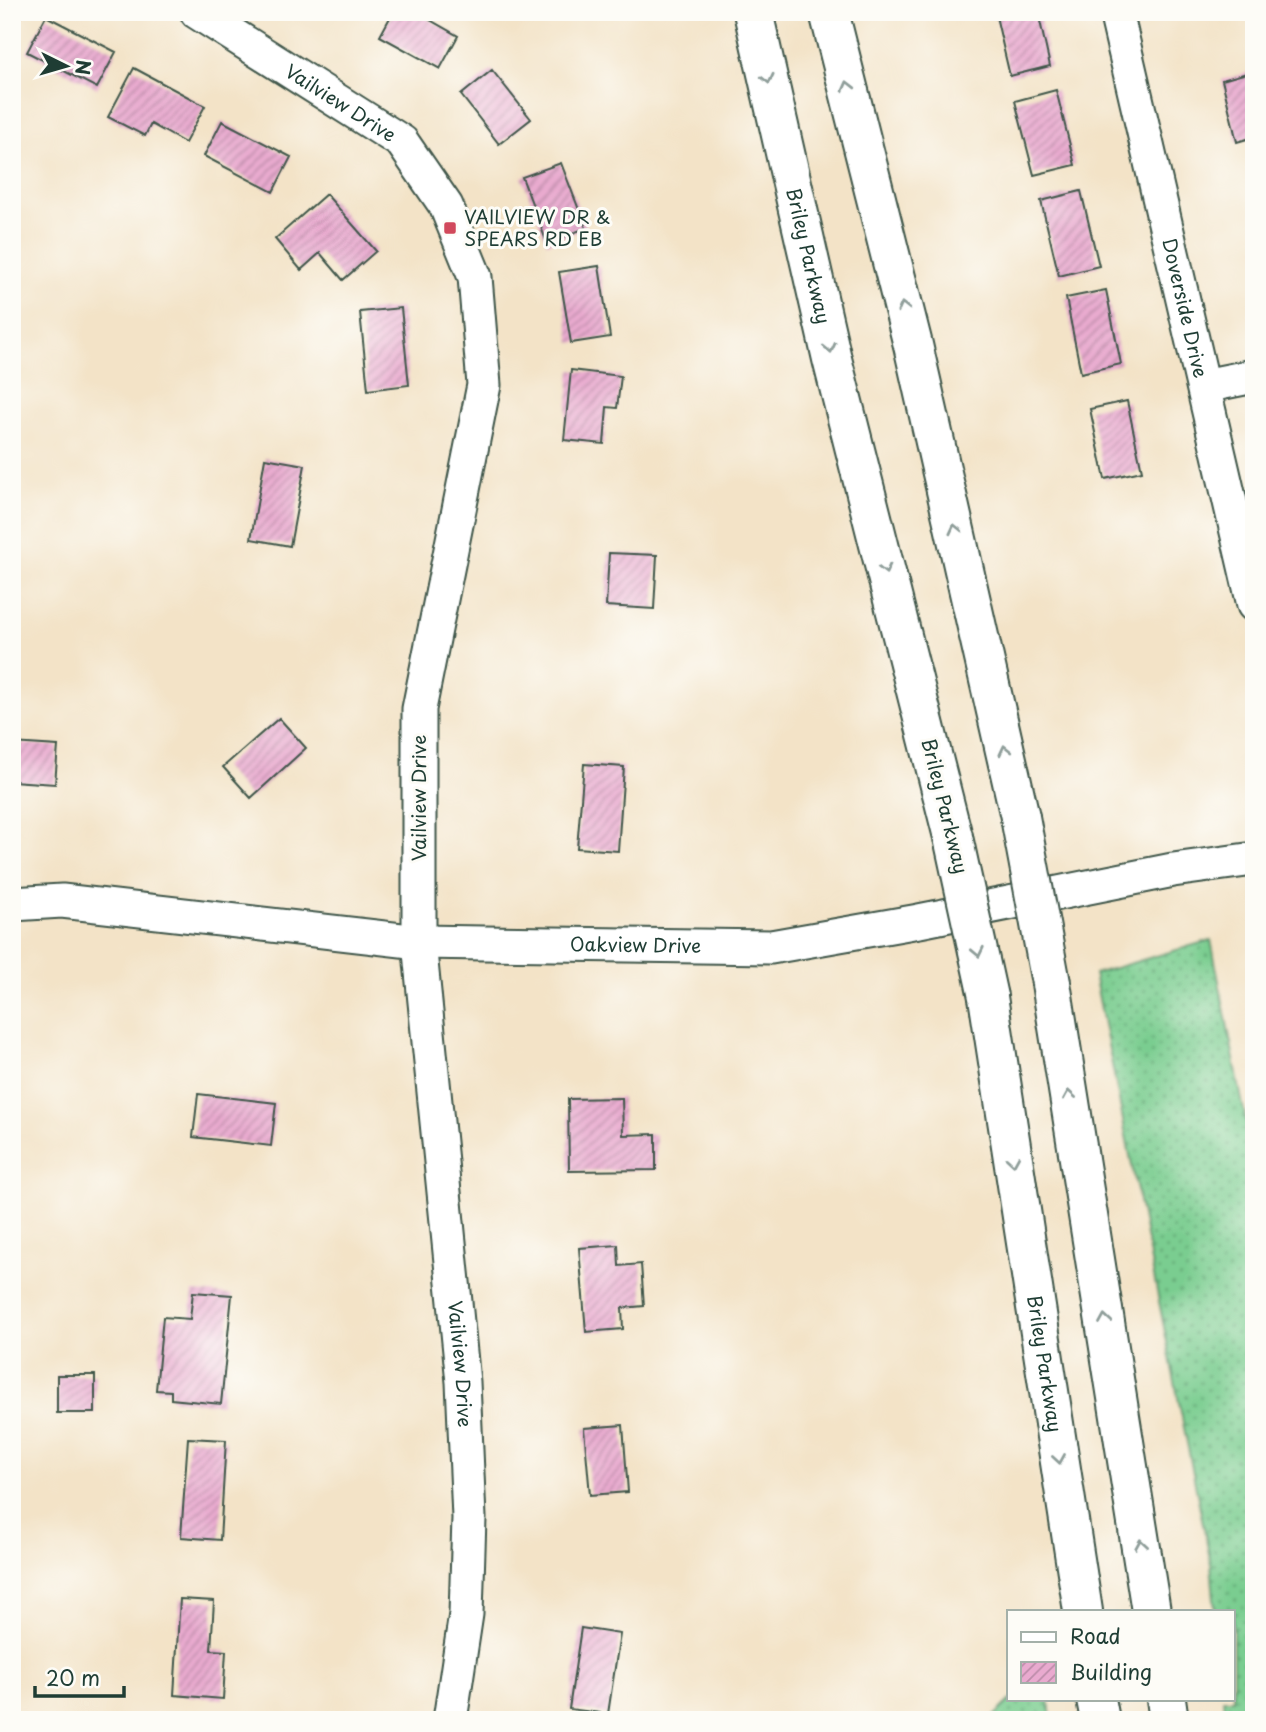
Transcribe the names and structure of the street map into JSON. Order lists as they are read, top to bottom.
{
  "streets": {
    "highway": ["Briley Parkway"],
    "street": ["Vailview Drive", "Doverside Drive", "Oakview Drive"]
  },
  "crossings": [
    ["Vailview Drive", "Oakview Drive"]
  ],
  "places": {
    "transit": ["VAILVIEW DR & SPEARS RD EB"]
  },
  "legend": ["Road", "Building"],
  "scale_bar": "20 m",
  "north": "right"
}
